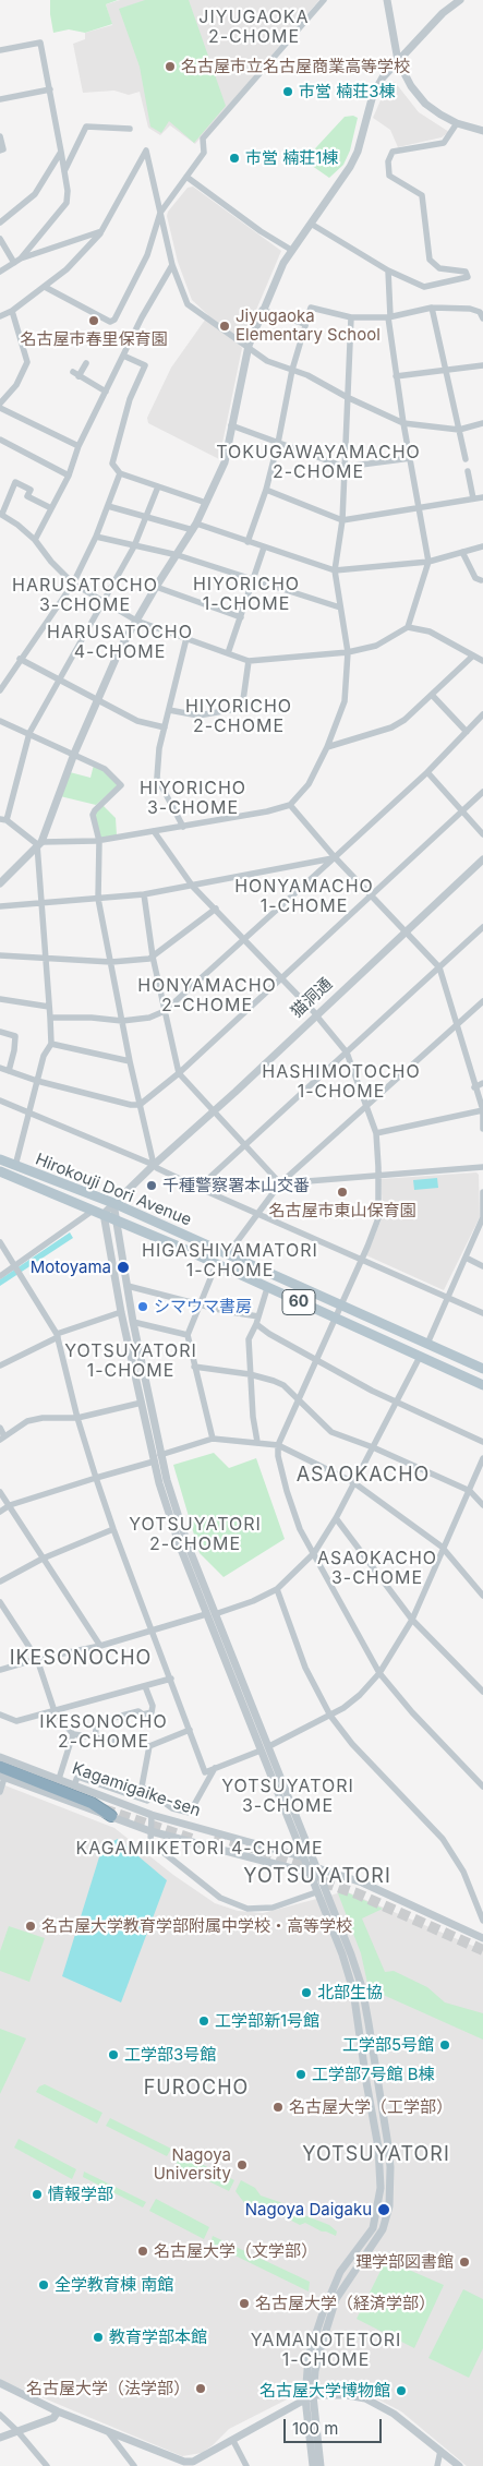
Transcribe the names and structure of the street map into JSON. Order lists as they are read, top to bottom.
{
  "streets": {
    "main road": ["Hirokouji Dori Avenue", "60"],
    "street": ["猫洞通", "Kagamigaike-sen"]
  },
  "crossings": [
    ["猫洞通", "Hirokouji Dori Avenue"]
  ],
  "districts": [
    "JIYUGAOKA 2-CHOME",
    "TOKUGAWAYAMACHO 2-CHOME",
    "HIYORICHO 1-CHOME",
    "HARUSATOCHO 3-CHOME",
    "HARUSATOCHO 4-CHOME",
    "HIYORICHO 2-CHOME",
    "HIYORICHO 3-CHOME",
    "HONYAMACHO 1-CHOME",
    "HONYAMACHO 2-CHOME",
    "HASHIMOTOCHO 1-CHOME",
    "HIGASHIYAMATORI 1-CHOME",
    "YOTSUYATORI 1-CHOME",
    "ASAOKACHO",
    "YOTSUYATORI 2-CHOME",
    "ASAOKACHO 3-CHOME",
    "IKESONOCHO",
    "IKESONOCHO 2-CHOME",
    "YOTSUYATORI 3-CHOME",
    "KAGAMIIKETORI 4-CHOME",
    "YOTSUYATORI",
    "FUROCHO",
    "YOTSUYATORI",
    "YAMANOTETORI 1-CHOME"
  ],
  "places": [
    "名古屋市立名古屋商業高等学校",
    "市営 楠荘3棟",
    "市営 楠荘1棟",
    "名古屋市春里保育園",
    "Jiyugaoka Elementary School",
    "千種警察署本山交番",
    "名古屋市東山保育園",
    "Motoyama",
    "シマウマ書房",
    "名古屋大学教育学部附属中学校・高等学校",
    "北部生協",
    "工学部新1号館",
    "工学部5号館",
    "工学部3号館",
    "工学部7号館 B棟",
    "名古屋大学（工学部）",
    "Nagoya University",
    "情報学部",
    "Nagoya Daigaku",
    "名古屋大学（文学部）",
    "理学部図書館",
    "全学教育棟 南館",
    "名古屋大学（経済学部）",
    "教育学部本館",
    "名古屋大学（法学部）",
    "名古屋大学博物館"
  ],
  "scale_bar": "100 m"
}
